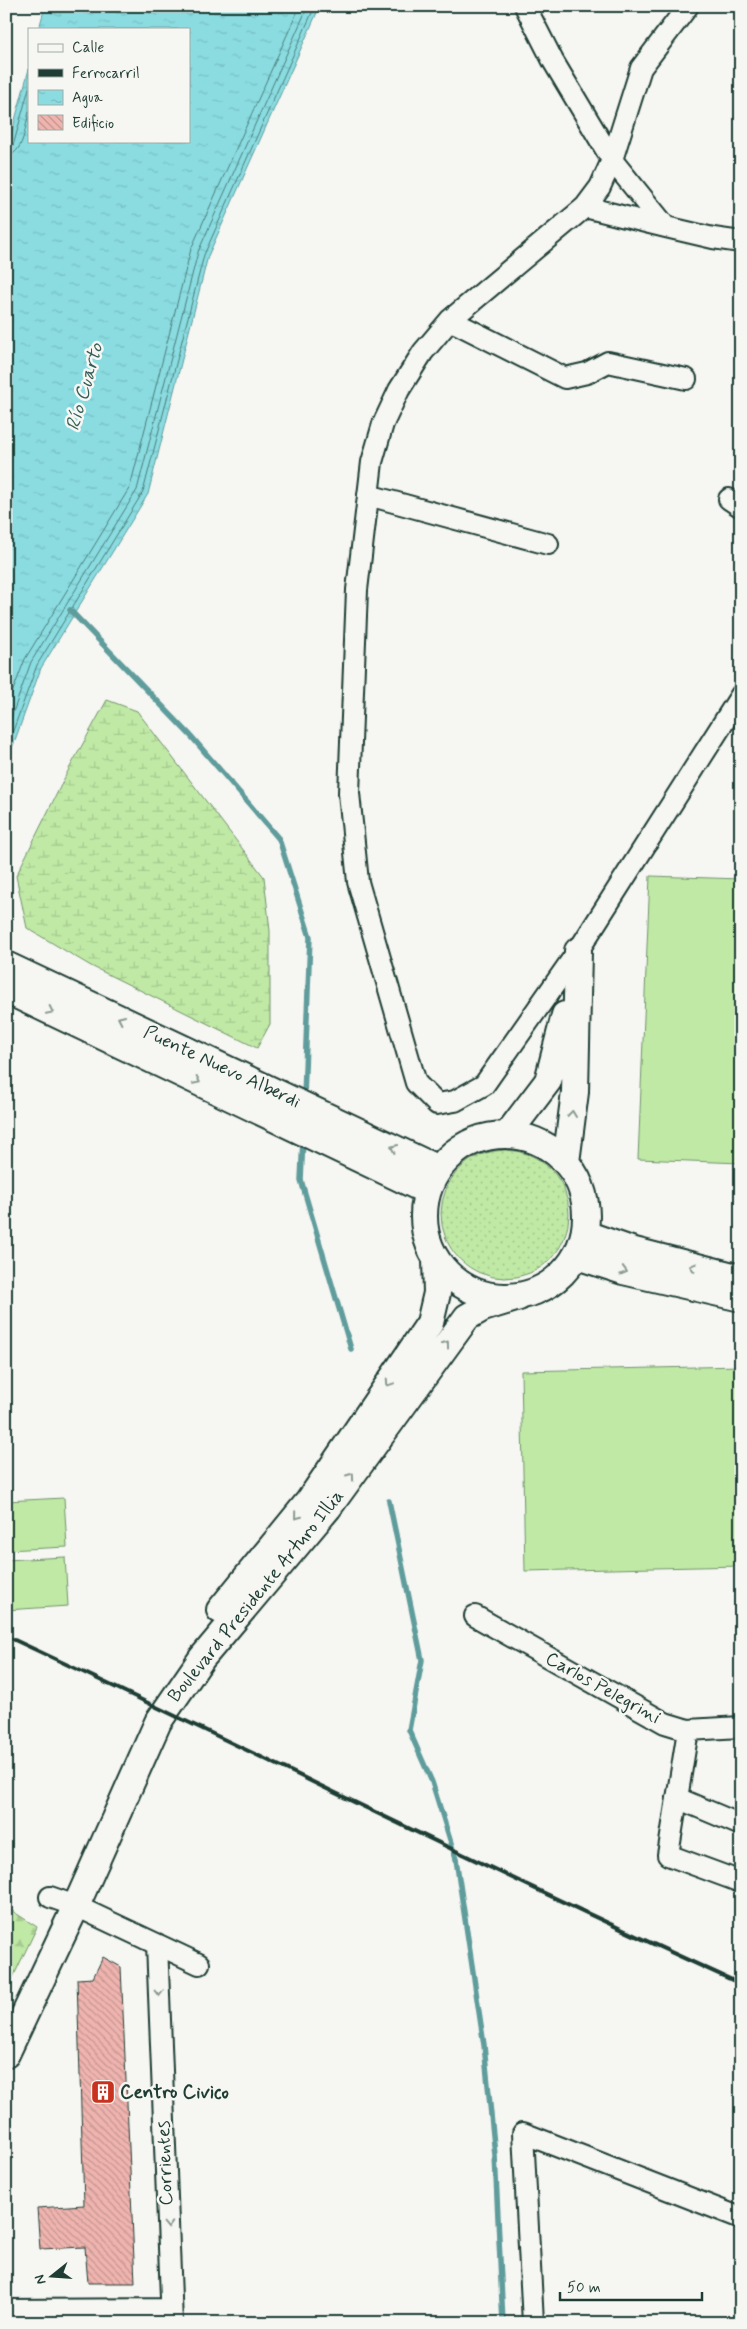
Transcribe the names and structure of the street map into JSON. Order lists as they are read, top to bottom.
{
  "streets": {
    "main road": ["Puente Nuevo Alberdi", "Boulevard Presidente Arturo Illia"],
    "street": ["Carlos Pelegrini", "Corrientes"]
  },
  "crossings": [
    ["Puente Nuevo Alberdi", "Boulevard Presidente Arturo Illia"]
  ],
  "one_way": ["Corrientes"],
  "water": ["Río Cuarto"],
  "places": {
    "building": ["Centro Civico"]
  },
  "legend": [
    "Calle",
    "Ferrocarril",
    "Agua",
    "Edificio"
  ],
  "scale_bar": "50 m",
  "north": "left"
}
